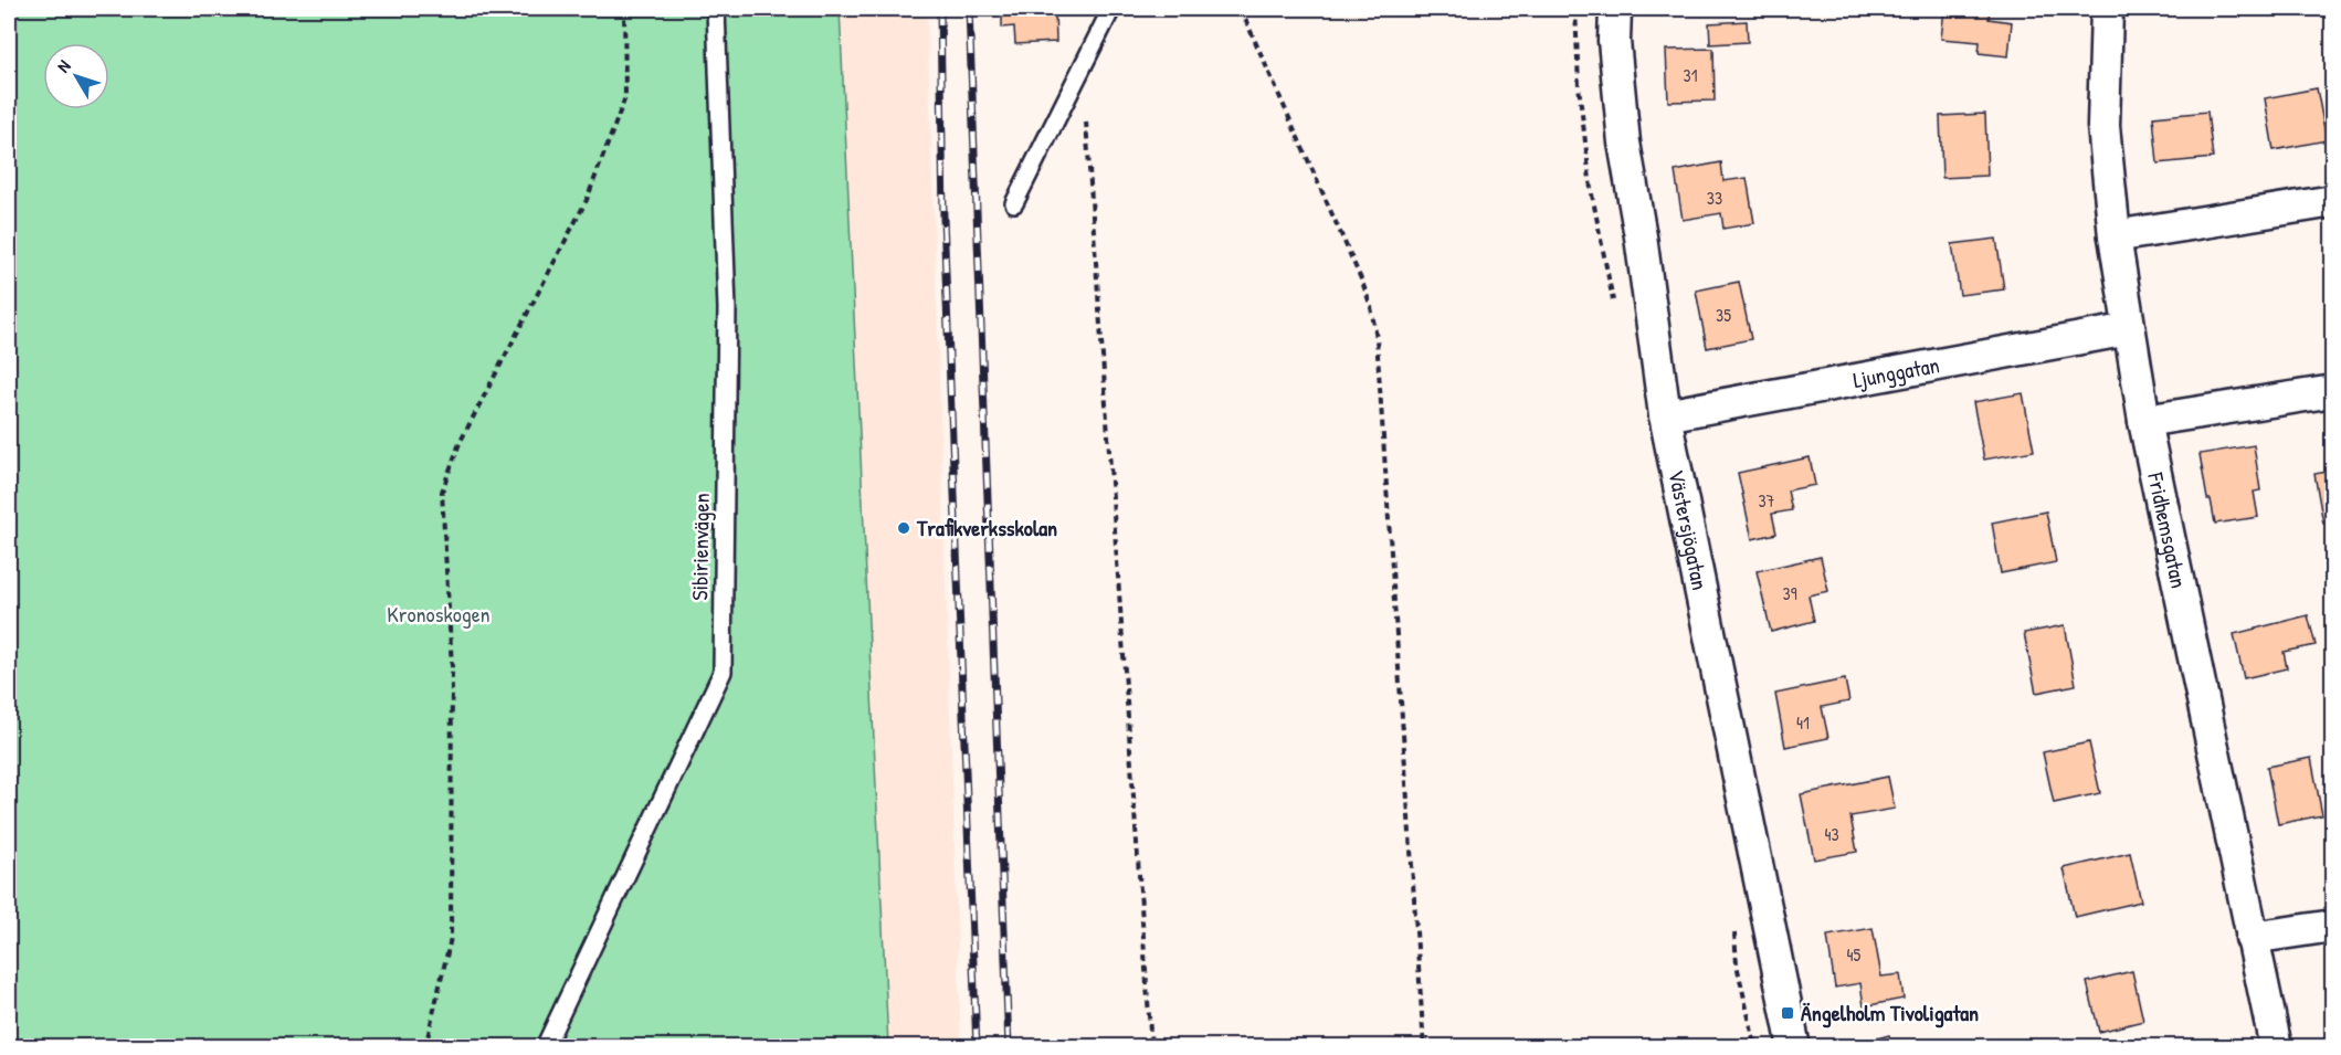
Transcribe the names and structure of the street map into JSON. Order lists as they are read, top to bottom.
{
  "streets": {
    "street": ["Ljunggatan", "Västersjögatan", "Fridhemsgatan"],
    "lane": ["Sibirienvägen"]
  },
  "crossings": [
    ["Ljunggatan", "Västersjögatan"],
    ["Ljunggatan", "Fridhemsgatan"]
  ],
  "parks": ["Kronoskogen"],
  "places": {
    "other": ["Trafikverksskolan"],
    "transit": ["Ängelholm Tivoligatan"]
  },
  "house_numbers": [
    "31",
    "33",
    "35",
    "37",
    "39",
    "41",
    "43",
    "45"
  ],
  "north": "top left"
}
